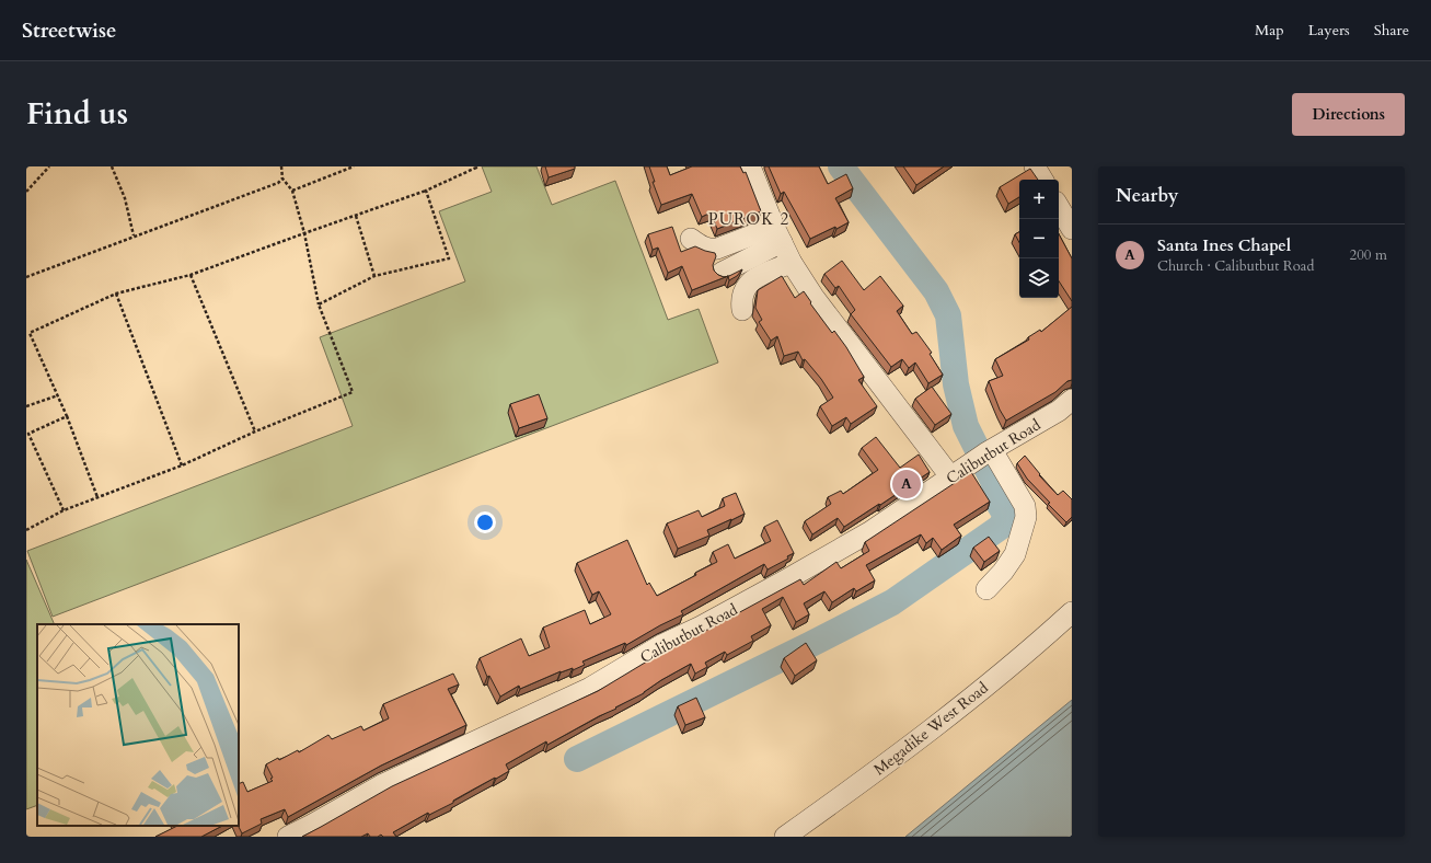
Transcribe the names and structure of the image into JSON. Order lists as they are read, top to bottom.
{
  "streets": {
    "street": ["Calibutbut Road", "Megadike West Road"]
  },
  "districts": ["PUROK 2"],
  "page": {
    "header": "Streetwise",
    "nav": ["Map", "Layers", "Share"],
    "title": "Find us",
    "buttons": "Directions",
    "heading": "Nearby",
    "map_buttons": ["+", "−"],
    "list": [
      {
        "mark": "A",
        "name": "Santa Ines Chapel",
        "note": "Church · Calibutbut Road",
        "value": "200 m"
      }
    ],
    "pins": "A"
  }
}
